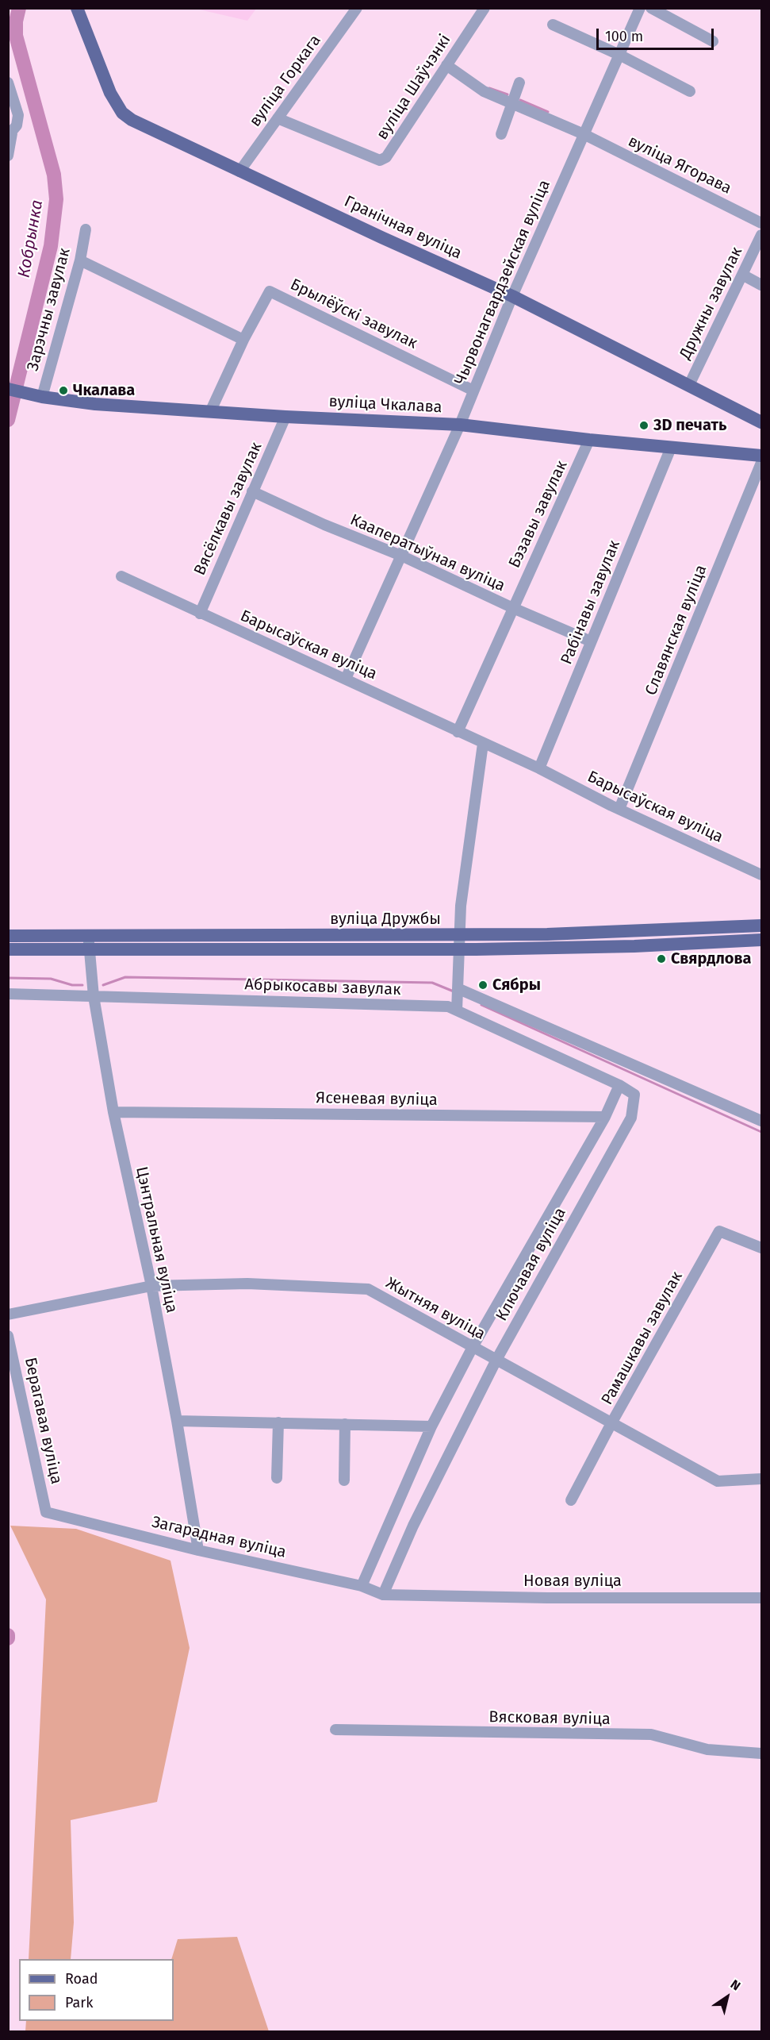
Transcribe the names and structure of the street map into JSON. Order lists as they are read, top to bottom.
{
  "streets": {
    "main road": ["Гранічная вуліца", "вуліца Чкалава", "вуліца Дружбы"],
    "street": [
      "вуліца Горкага",
      "вуліца Шаўчэнкі",
      "вуліца Ягорава",
      "Чырвонагвардзейская вуліца",
      "Дружны завулак",
      "Зарэчны завулак",
      "Брылёўскі завулак",
      "Вясёлкавы завулак",
      "Бэзавы завулак",
      "Кааператыўная вуліца",
      "Рабінавы завулак",
      "Славянская вуліца",
      "Барысаўская вуліца",
      "Абрыкосавы завулак",
      "Ясеневая вуліца",
      "Цэнтральная вуліца",
      "Ключавая вуліца",
      "Жытняя вуліца",
      "Рамашкавы завулак",
      "Берагавая вуліца",
      "Загарадная вуліца",
      "Новая вуліца",
      "Вясковая вуліца"
    ]
  },
  "crossings": [
    ["вуліца Горкага", "вуліца Шаўчэнкі"],
    ["вуліца Горкага", "Гранічная вуліца"],
    ["вуліца Ягорава", "Чырвонагвардзейская вуліца"],
    ["Гранічная вуліца", "Чырвонагвардзейская вуліца"],
    ["Гранічная вуліца", "Дружны завулак"],
    ["Чырвонагвардзейская вуліца", "Брылёўскі завулак"],
    ["Чырвонагвардзейская вуліца", "вуліца Чкалава"],
    ["Чырвонагвардзейская вуліца", "Кааператыўная вуліца"],
    ["Чырвонагвардзейская вуліца", "Барысаўская вуліца"],
    ["Зарэчны завулак", "вуліца Чкалава"],
    ["Брылёўскі завулак", "вуліца Чкалава"],
    ["вуліца Чкалава", "Вясёлкавы завулак"],
    ["вуліца Чкалава", "Бэзавы завулак"],
    ["вуліца Чкалава", "Рабінавы завулак"],
    ["Вясёлкавы завулак", "Кааператыўная вуліца"],
    ["Вясёлкавы завулак", "Барысаўская вуліца"],
    ["Бэзавы завулак", "Кааператыўная вуліца"],
    ["Бэзавы завулак", "Барысаўская вуліца"],
    ["Кааператыўная вуліца", "Рабінавы завулак"],
    ["Рабінавы завулак", "Барысаўская вуліца"],
    ["Славянская вуліца", "Барысаўская вуліца"],
    ["вуліца Дружбы", "Цэнтральная вуліца"],
    ["Абрыкосавы завулак", "Цэнтральная вуліца"],
    ["Абрыкосавы завулак", "Ключавая вуліца"],
    ["Ясеневая вуліца", "Цэнтральная вуліца"],
    ["Ясеневая вуліца", "Ключавая вуліца"],
    ["Цэнтральная вуліца", "Жытняя вуліца"],
    ["Цэнтральная вуліца", "Загарадная вуліца"],
    ["Ключавая вуліца", "Жытняя вуліца"],
    ["Ключавая вуліца", "Загарадная вуліца"],
    ["Ключавая вуліца", "Новая вуліца"],
    ["Жытняя вуліца", "Рамашкавы завулак"],
    ["Берагавая вуліца", "Загарадная вуліца"],
    ["Загарадная вуліца", "Новая вуліца"]
  ],
  "water": ["Кобрынка"],
  "places": [
    "Чкалава",
    "3D печать",
    "Свярдлова",
    "Сябры"
  ],
  "legend": ["Road", "Park"],
  "scale_bar": "100 m",
  "north": "top right"
}
